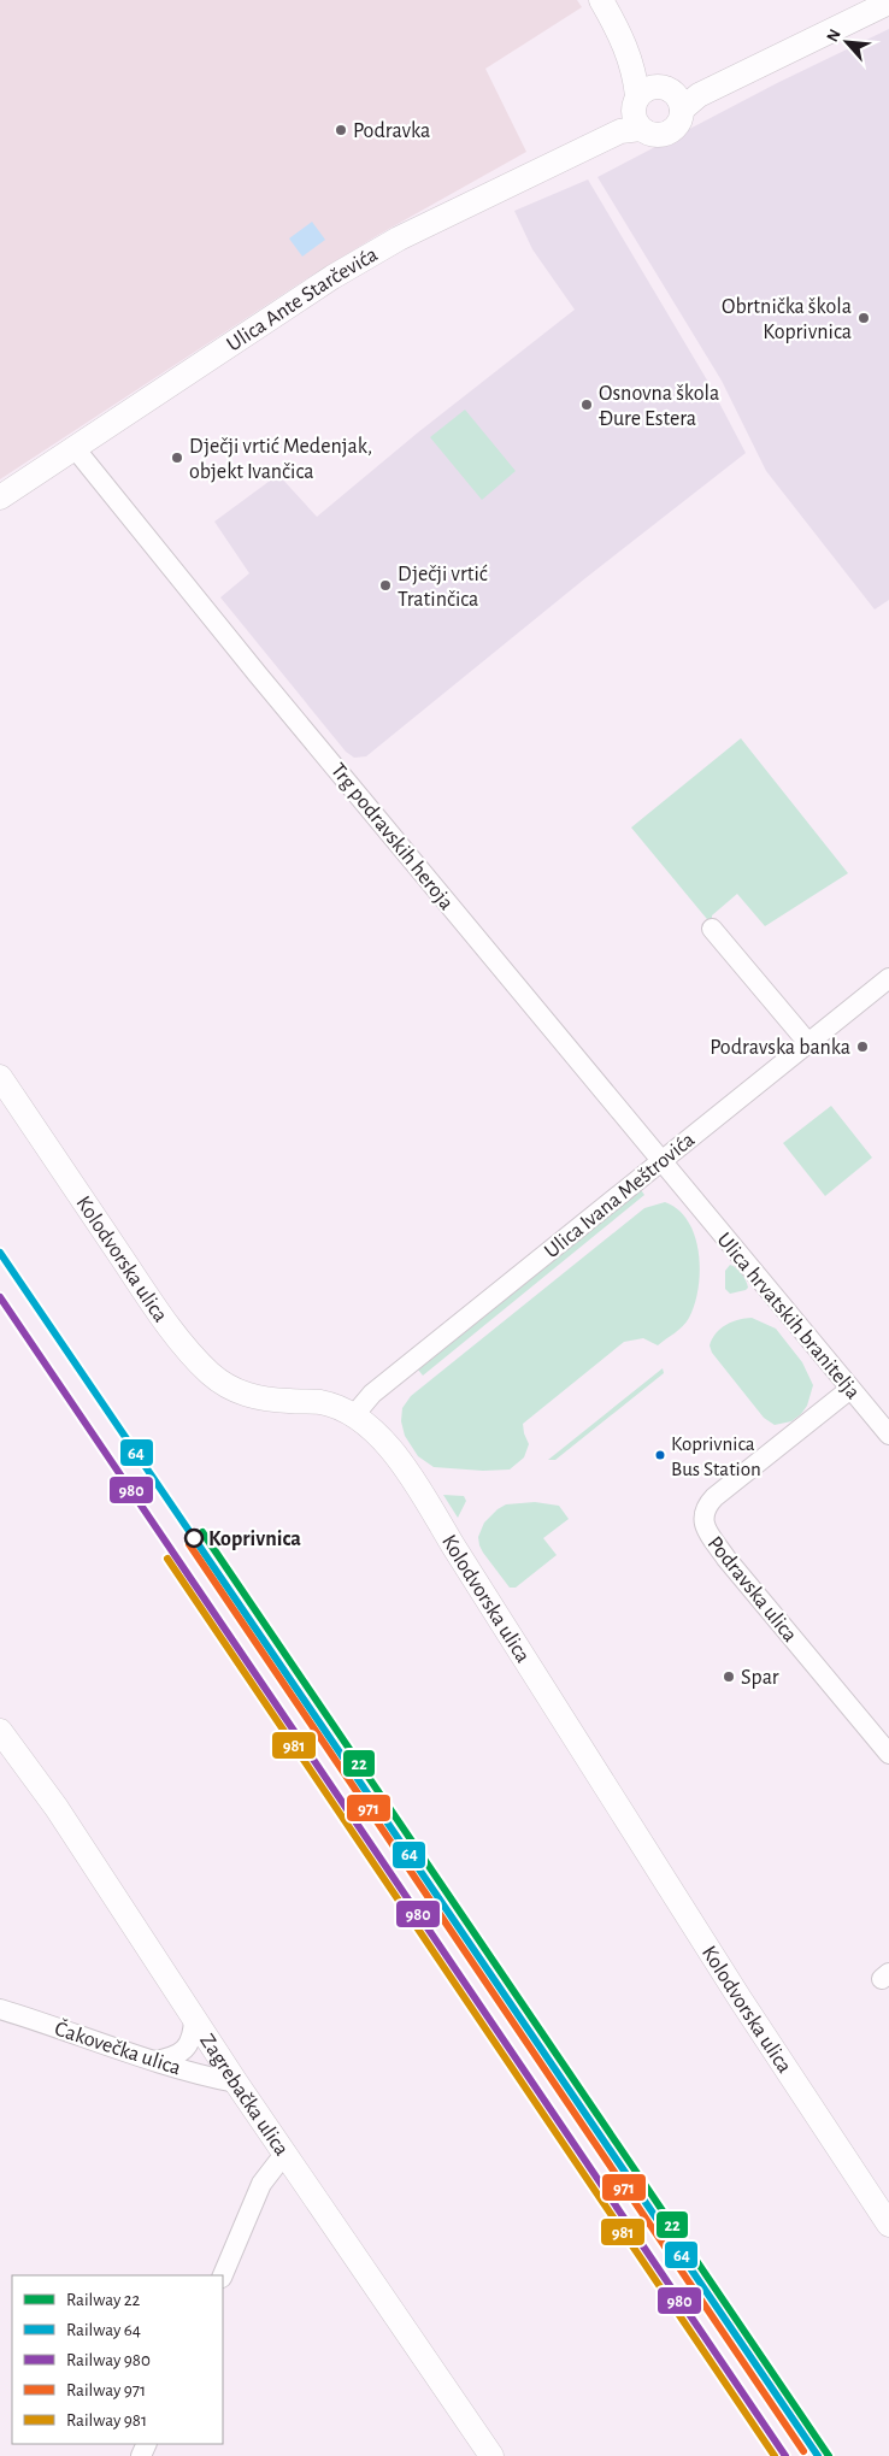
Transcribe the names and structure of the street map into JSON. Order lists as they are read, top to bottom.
{
  "streets": {
    "main road": ["Ulica Ante Starčevića", "Kolodvorska ulica", "Zagrebačka ulica"],
    "street": [
      "Trg podravskih heroja",
      "Ulica Ivana Meštrovića",
      "Ulica hrvatskih branitelja",
      "Podravska ulica",
      "Čakovečka ulica"
    ]
  },
  "crossings": [
    ["Ulica Ante Starčevića", "Trg podravskih heroja"],
    ["Trg podravskih heroja", "Ulica Ivana Meštrovića"],
    ["Trg podravskih heroja", "Ulica hrvatskih branitelja"],
    ["Ulica Ivana Meštrovića", "Kolodvorska ulica"],
    ["Ulica hrvatskih branitelja", "Podravska ulica"],
    ["Čakovečka ulica", "Zagrebačka ulica"]
  ],
  "places": [
    "Podravka",
    "Obrtnička škola Koprivnica",
    "Osnovna škola Đure Estera",
    "Dječji vrtić Medenjak, objekt Ivančica",
    "Dječji vrtić Tratinčica",
    "Podravska banka",
    "Koprivnica Bus Station",
    "Koprivnica",
    "Spar"
  ],
  "lines": [
    "rail line 64",
    "rail line 980",
    "rail line 22",
    "rail line 971",
    "rail line 981"
  ],
  "legend": [
    "Railway 22",
    "Railway 64",
    "Railway 980",
    "Railway 971",
    "Railway 981"
  ],
  "north": "top left"
}
